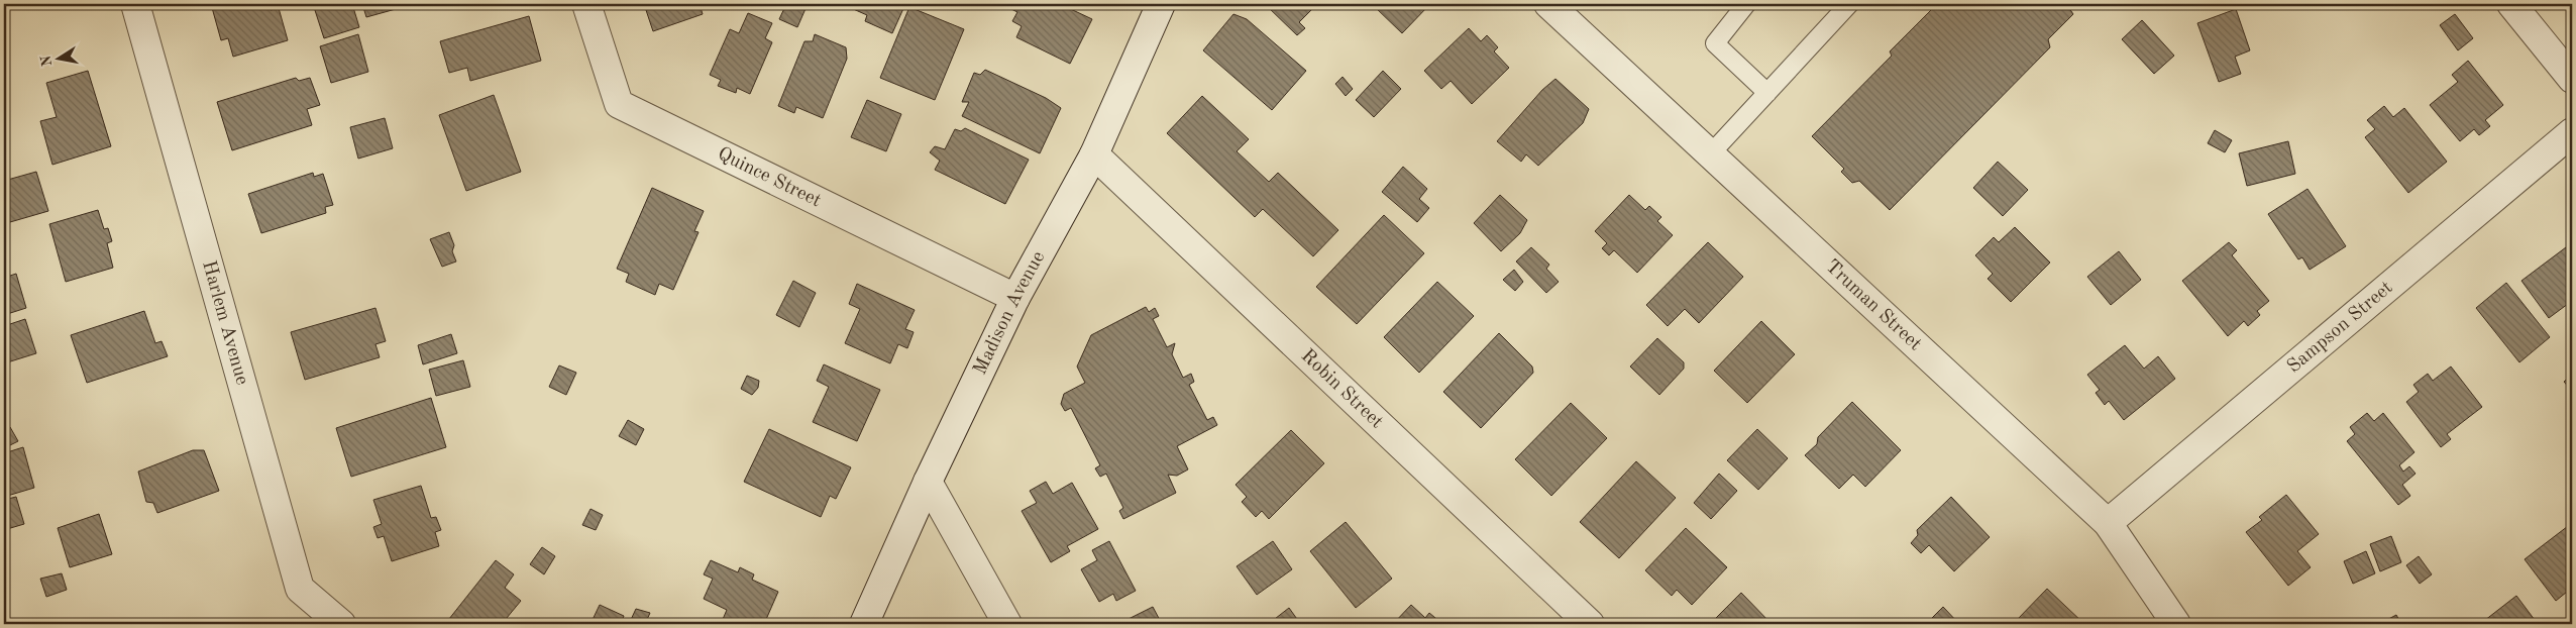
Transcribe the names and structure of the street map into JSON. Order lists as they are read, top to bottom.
{
  "streets": {
    "street": [
      "Quince Street",
      "Truman Street",
      "Madison Avenue",
      "Harlem Avenue",
      "Sampson Street",
      "Robin Street"
    ]
  },
  "crossings": [
    ["Quince Street", "Madison Avenue"],
    ["Truman Street", "Sampson Street"],
    ["Madison Avenue", "Robin Street"]
  ],
  "north": "left"
}
